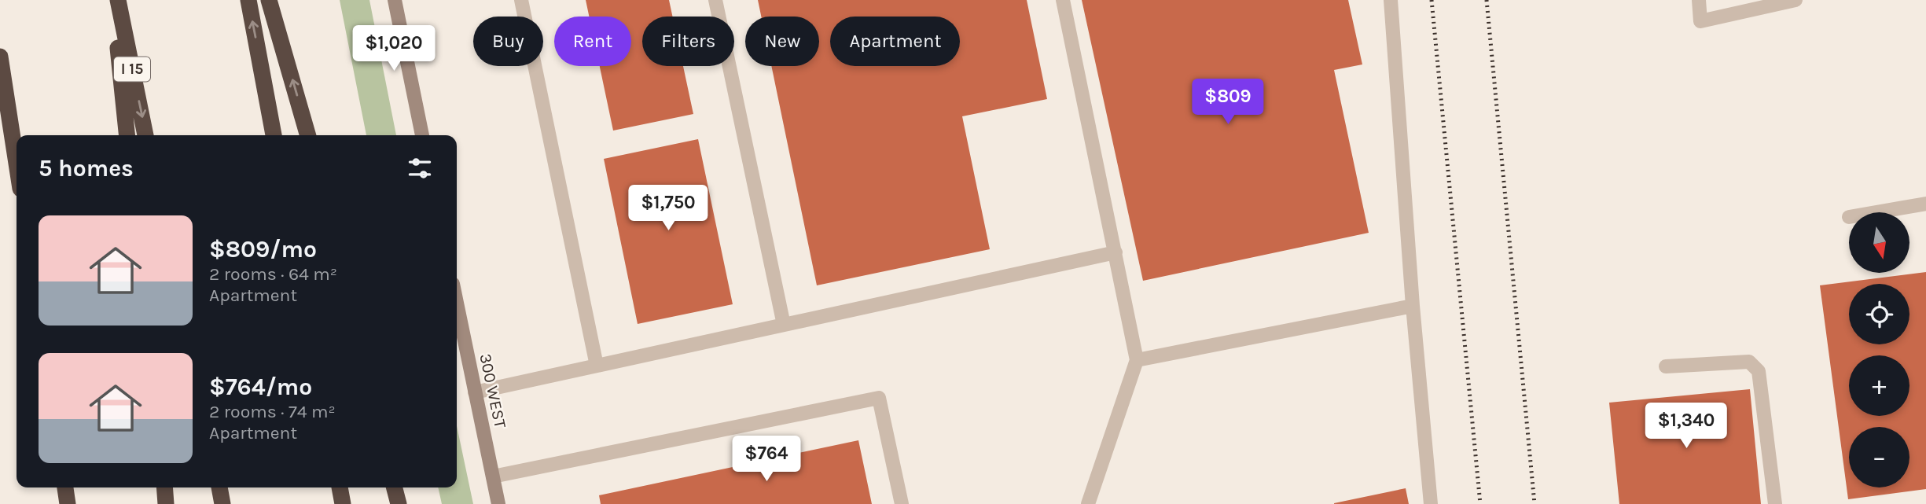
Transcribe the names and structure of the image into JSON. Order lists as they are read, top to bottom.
{
  "streets": {
    "highway": ["I 15"],
    "street": ["300 WEST"]
  },
  "north": "bottom",
  "page": {
    "chip": [
      "Buy",
      "Rent",
      "Filters",
      "New",
      "Apartment"
    ],
    "price": [
      "$1,020",
      "$809",
      "$1,750",
      "$1,340",
      "$764"
    ],
    "heading": "5 homes",
    "list": [
      {
        "name": "$809/mo",
        "note": "2 rooms · 64 m² · Apartment"
      },
      {
        "name": "$764/mo",
        "note": "2 rooms · 74 m² · Apartment"
      }
    ],
    "map_buttons": ["+", "−"]
  }
}
